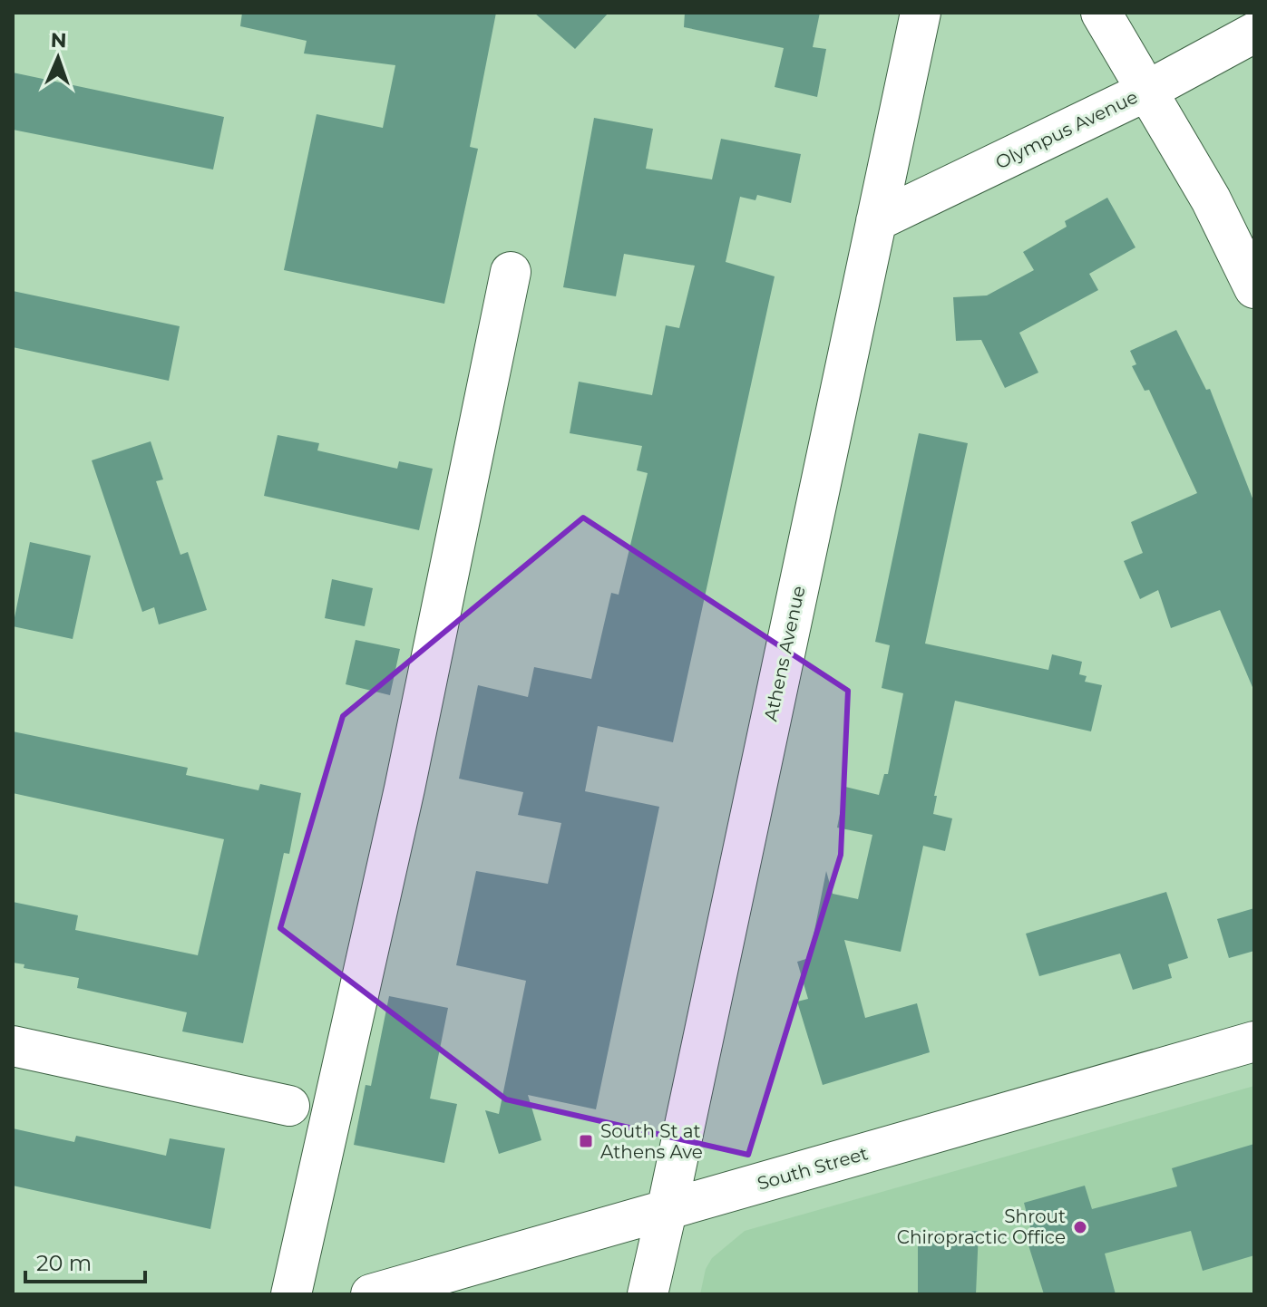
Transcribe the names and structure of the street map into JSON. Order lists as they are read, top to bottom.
{
  "streets": {
    "street": ["Olympus Avenue", "Athens Avenue", "South Street"]
  },
  "crossings": [
    ["Olympus Avenue", "Athens Avenue"],
    ["Athens Avenue", "South Street"]
  ],
  "places": {
    "transit": ["South St at Athens Ave"],
    "other": ["Shrout Chiropractic Office"]
  },
  "scale_bar": "20 m",
  "north": "top"
}
